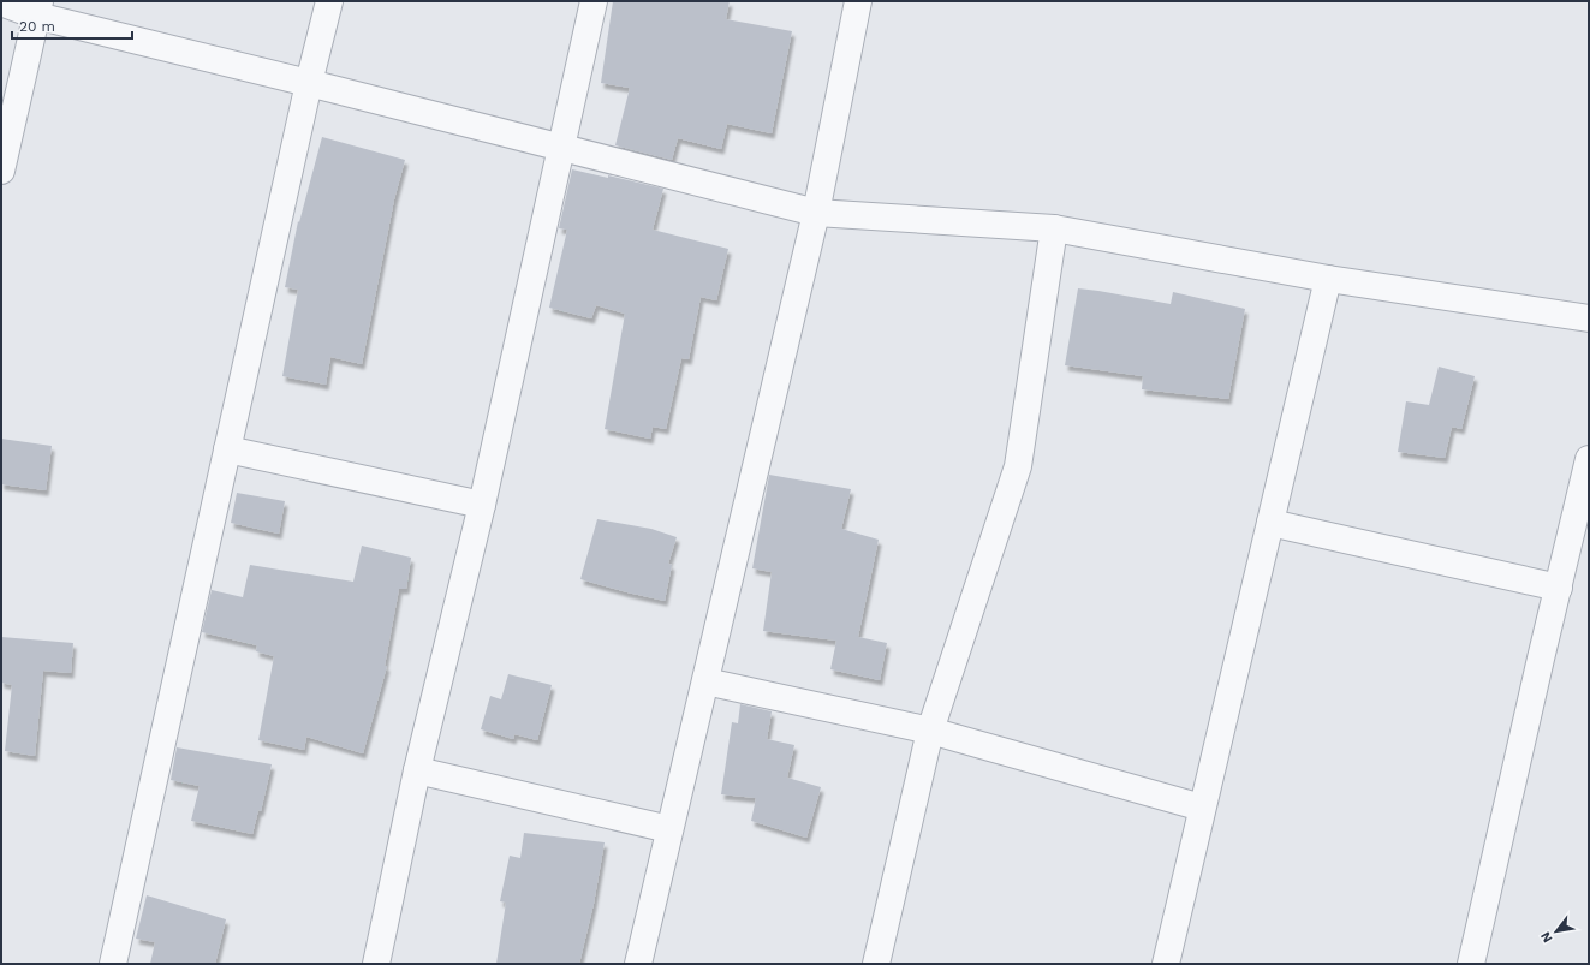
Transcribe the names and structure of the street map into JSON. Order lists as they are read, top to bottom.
{
  "scale_bar": "20 m",
  "north": "bottom left"
}
